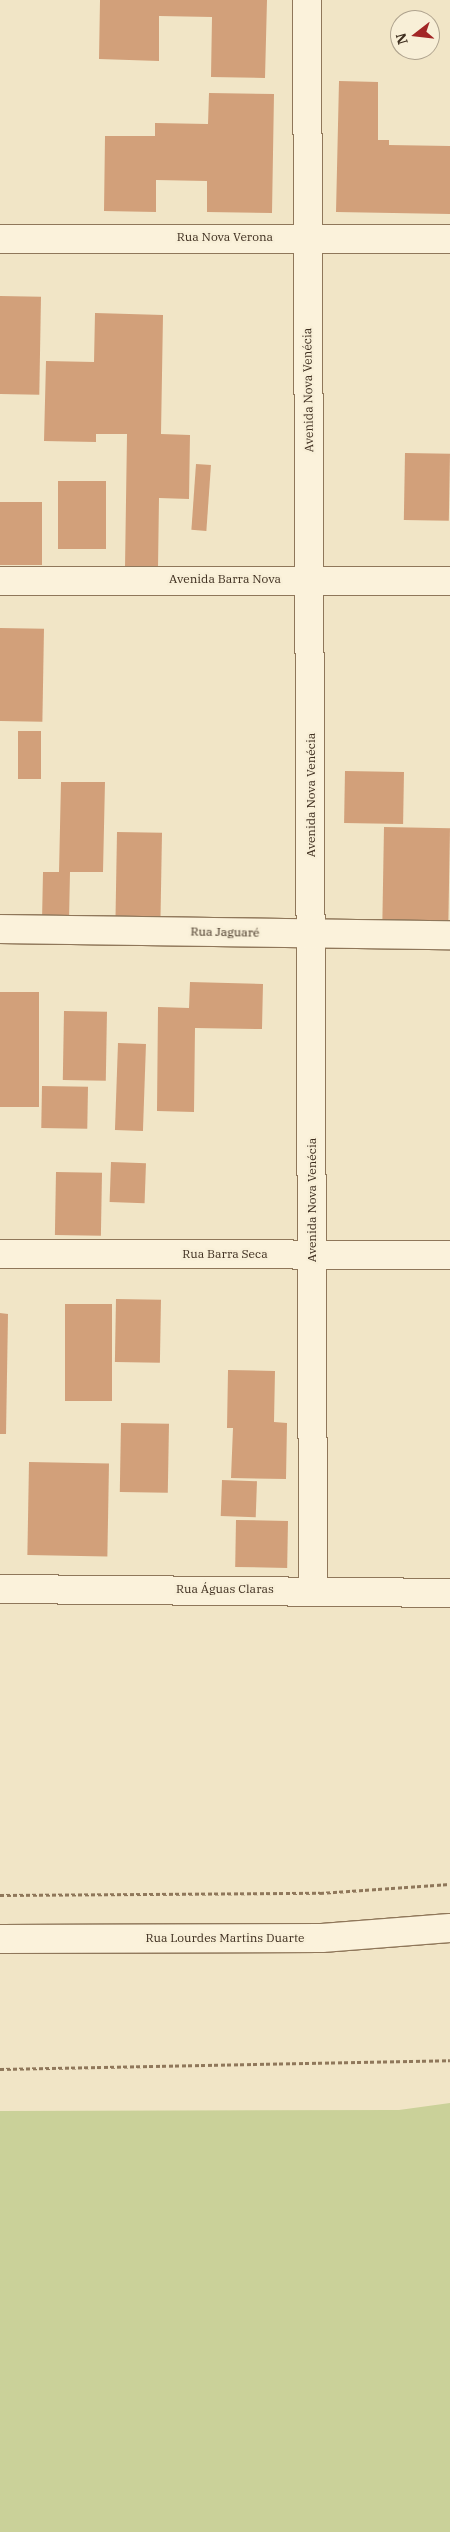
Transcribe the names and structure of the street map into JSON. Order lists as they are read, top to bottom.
{
  "streets": {
    "street": [
      "Rua Nova Verona",
      "Avenida Nova Venécia",
      "Avenida Barra Nova",
      "Rua Jaguaré",
      "Rua Barra Seca",
      "Rua Águas Claras",
      "Rua Lourdes Martins Duarte"
    ]
  },
  "crossings": [
    ["Rua Nova Verona", "Avenida Nova Venécia"],
    ["Avenida Nova Venécia", "Avenida Barra Nova"],
    ["Avenida Nova Venécia", "Rua Jaguaré"],
    ["Avenida Nova Venécia", "Rua Barra Seca"],
    ["Avenida Nova Venécia", "Rua Águas Claras"]
  ],
  "north": "left"
}
